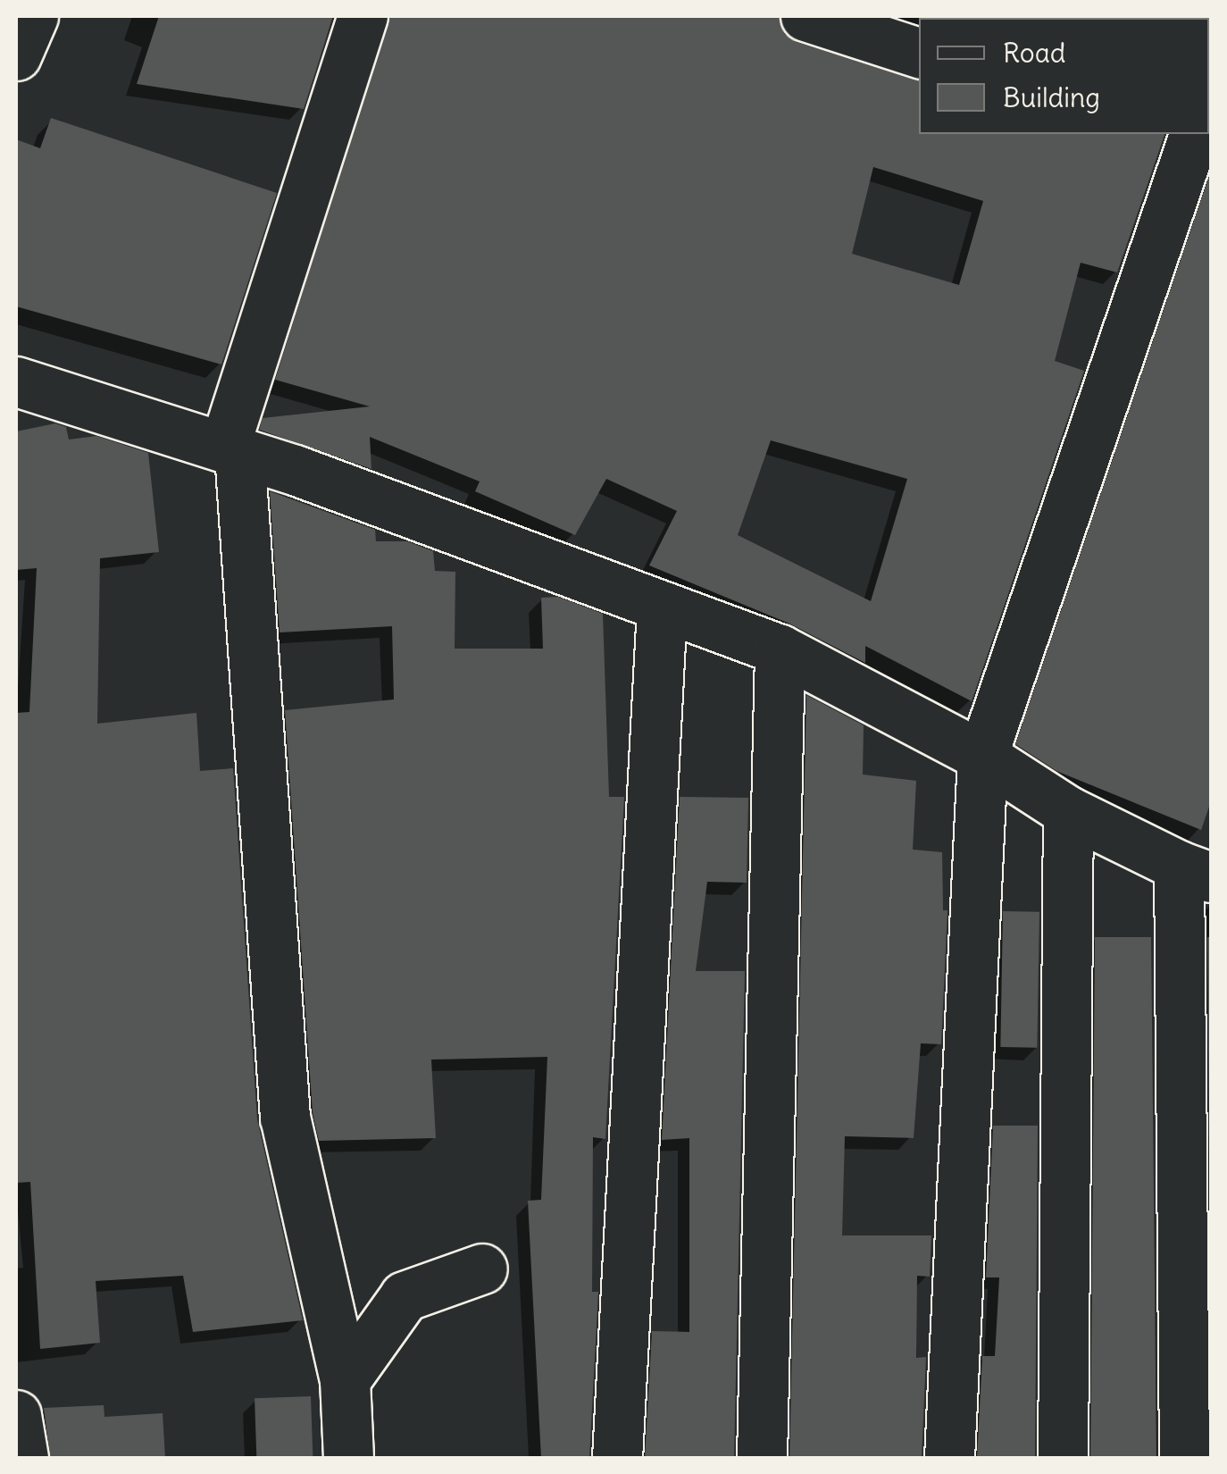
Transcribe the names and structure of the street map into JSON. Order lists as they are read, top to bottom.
{
  "legend": ["Road", "Building"]
}
